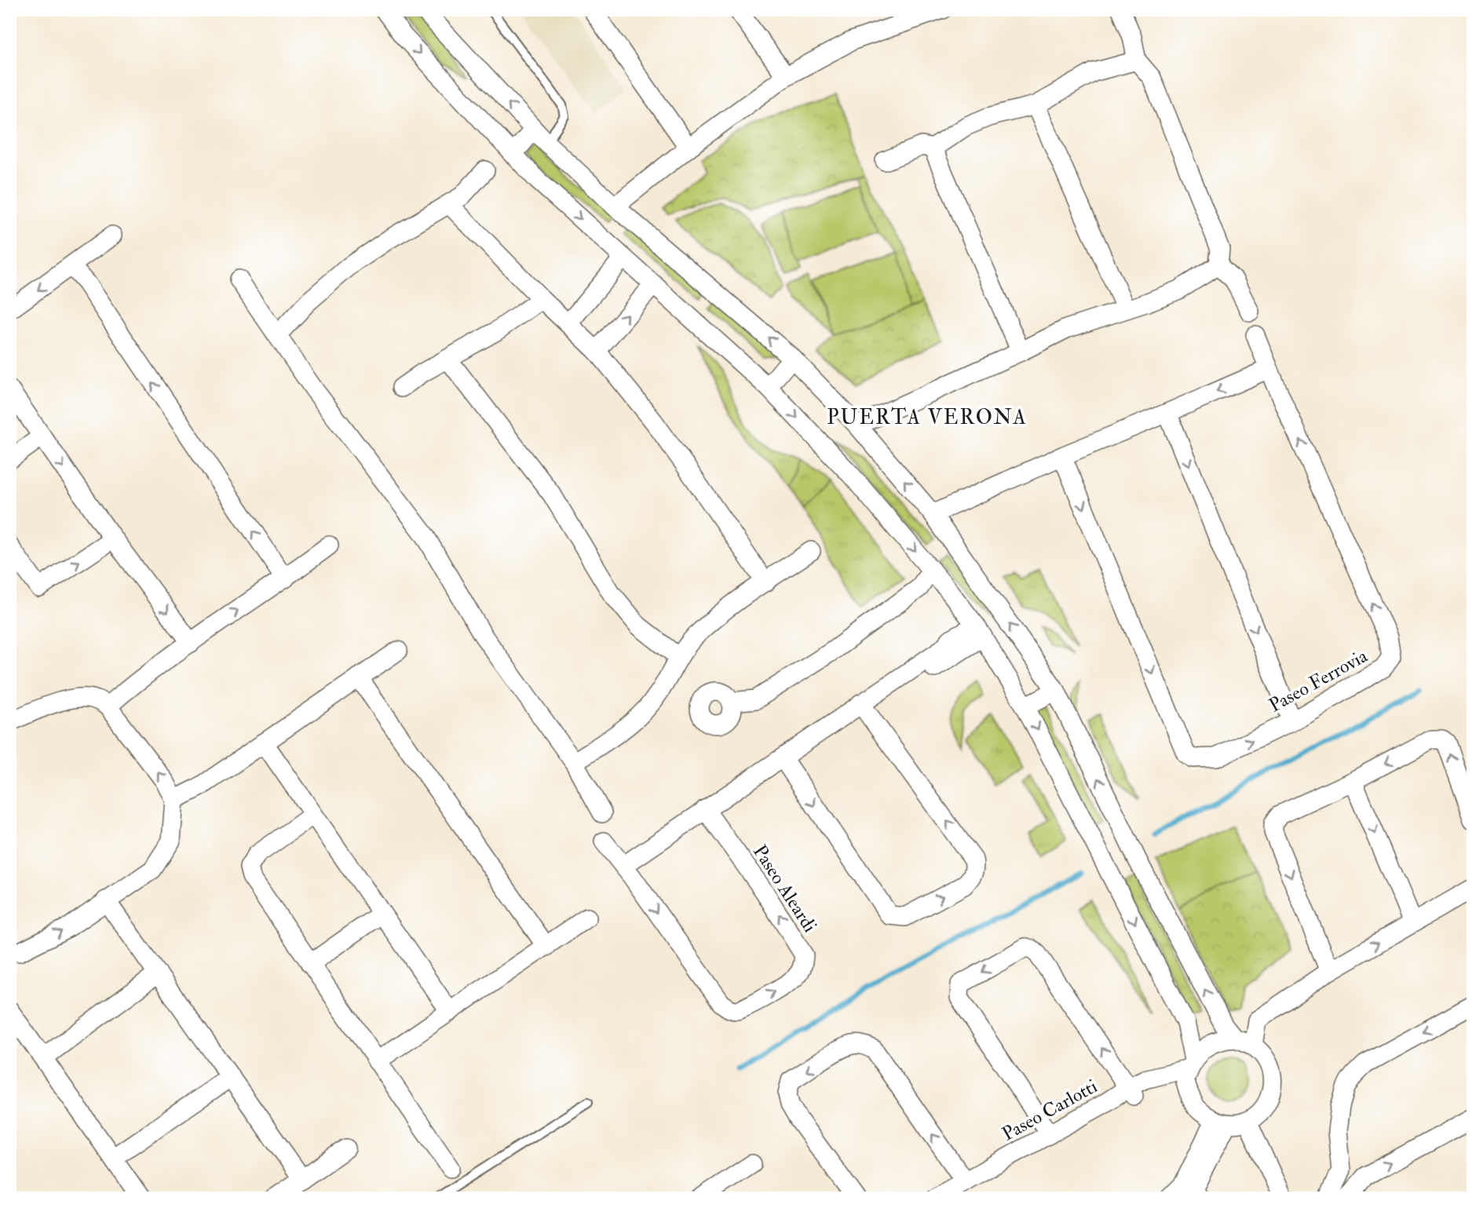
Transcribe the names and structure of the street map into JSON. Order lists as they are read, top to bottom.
{
  "streets": {
    "street": ["Paseo Ferrovia", "Paseo Aleardi", "Paseo Carlotti"]
  },
  "districts": ["PUERTA VERONA"]
}
